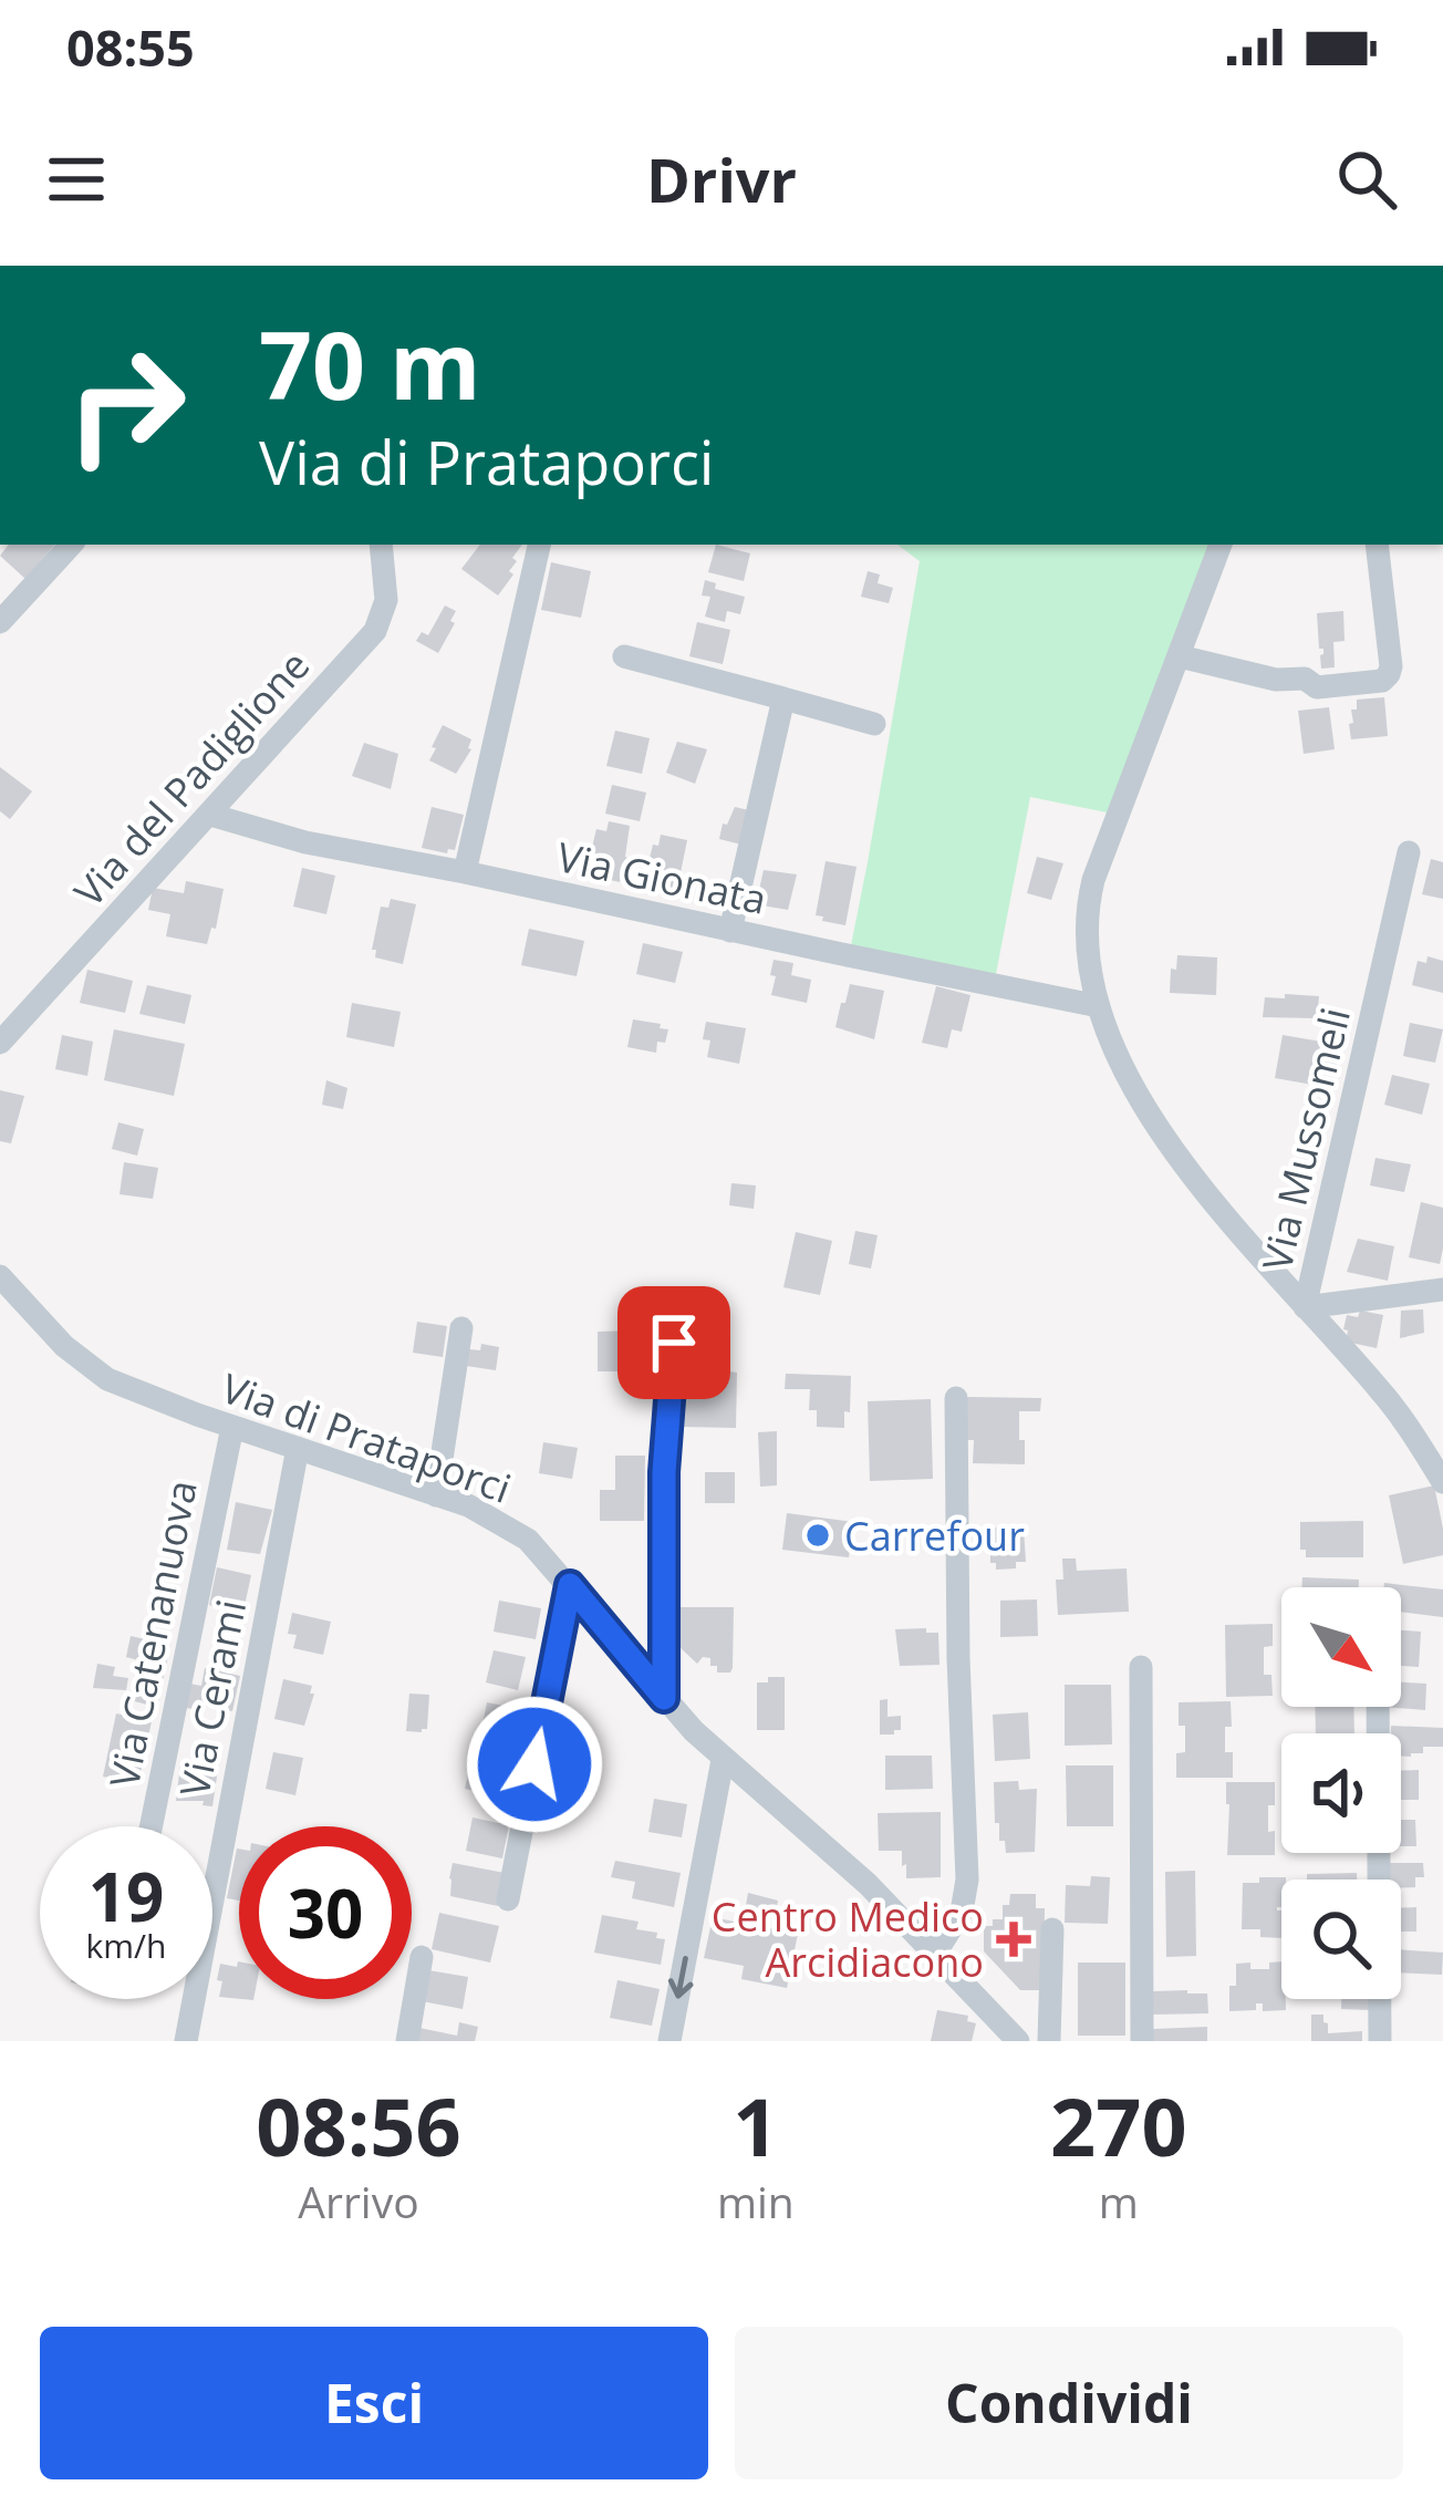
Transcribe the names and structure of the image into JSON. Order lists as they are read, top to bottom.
{
  "streets": {
    "street": [
      "Via del Padiglione",
      "Via Gionata",
      "Via Mussomeli",
      "Via di Prataporci",
      "Via Catenanuova",
      "Via Cerami"
    ]
  },
  "crossings": [
    ["Via del Padiglione", "Via Gionata"],
    ["Via di Prataporci", "Via Catenanuova"],
    ["Via di Prataporci", "Via Cerami"]
  ],
  "places": {
    "other": ["Carrefour"],
    "health": ["Centro Medico Arcidiacono"]
  },
  "north": "bottom right",
  "page": {
    "status": "08:55",
    "header": "Drivr",
    "turn": ["70 m", "Via di Prataporci"],
    "speed": "19 km/h",
    "limit": "30",
    "eta": [
      "08:56",
      "Arrivo",
      "1",
      "min",
      "270",
      "m"
    ],
    "buttons": ["Esci", "Condividi"]
  }
}
